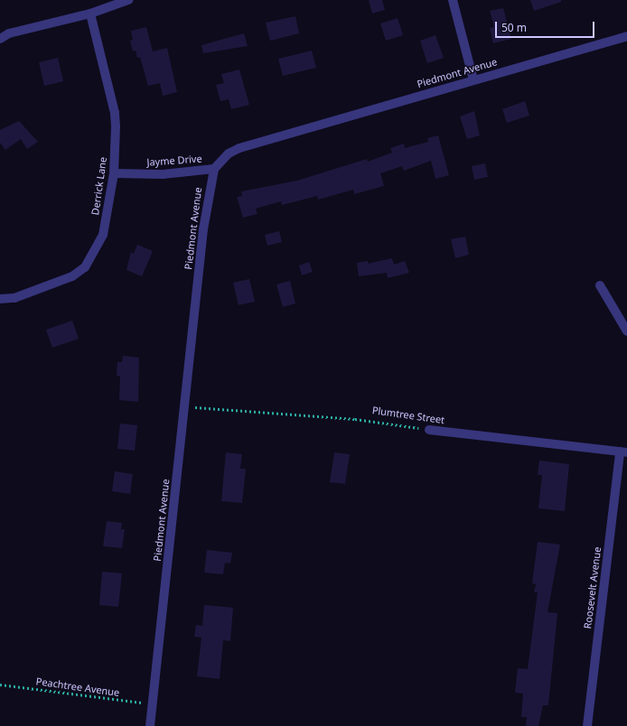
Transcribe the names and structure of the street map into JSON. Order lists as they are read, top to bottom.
{
  "streets": {
    "street": [
      "Piedmont Avenue",
      "Jayme Drive",
      "Derrick Lane",
      "Plumtree Street",
      "Roosevelt Avenue"
    ],
    "path": ["Peachtree Avenue"]
  },
  "crossings": [
    ["Piedmont Avenue", "Jayme Drive"],
    ["Piedmont Avenue", "Plumtree Street"],
    ["Piedmont Avenue", "Peachtree Avenue"],
    ["Jayme Drive", "Derrick Lane"],
    ["Plumtree Street", "Roosevelt Avenue"]
  ],
  "scale_bar": "50 m"
}
